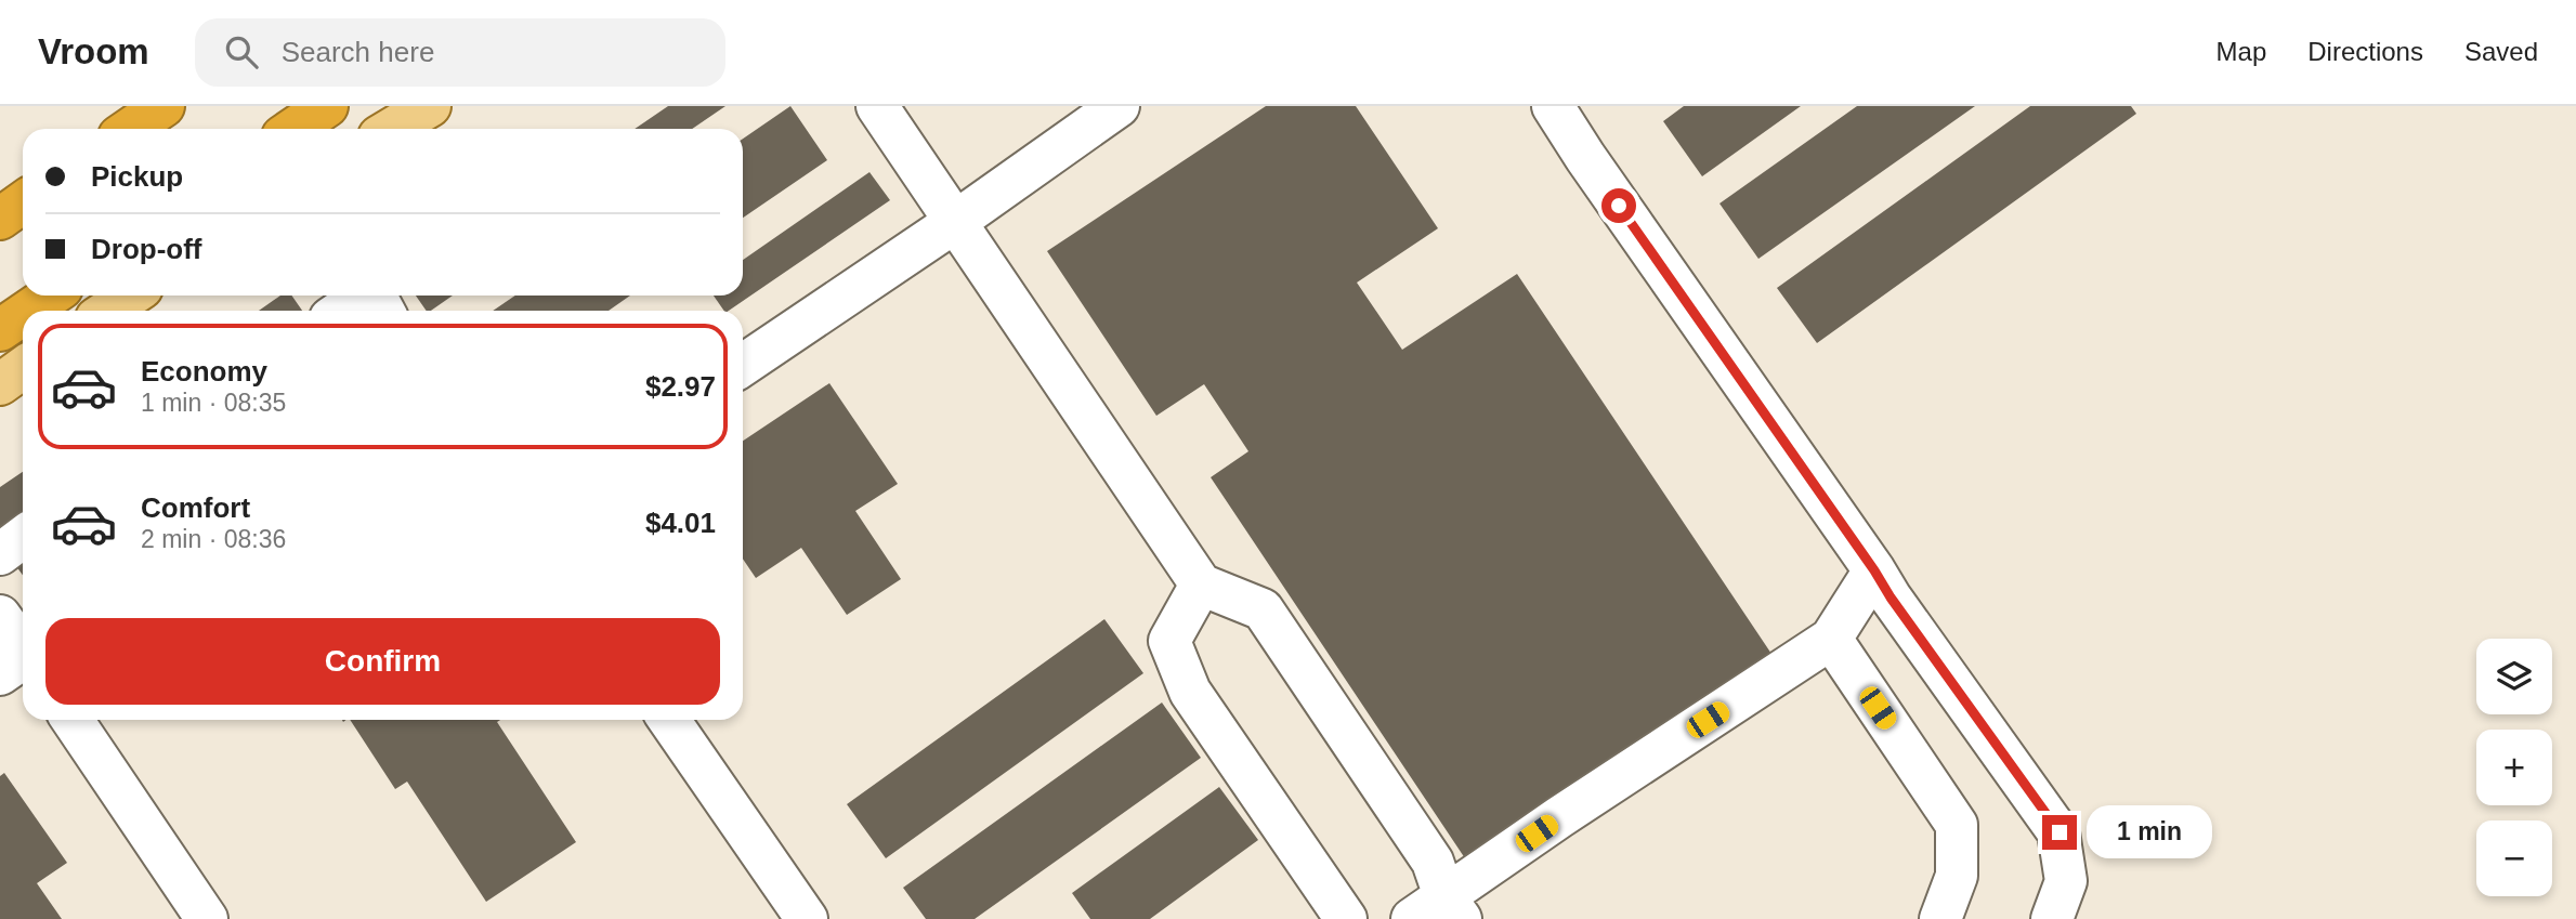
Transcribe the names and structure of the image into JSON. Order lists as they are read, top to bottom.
{
  "page": {
    "header": "Vroom",
    "search": "Search here",
    "nav": ["Map", "Directions", "Saved"],
    "banner": ["Pickup", "Drop-off"],
    "list": [
      {
        "name": "Economy",
        "note": "1 min · 08:35",
        "value": "$2.97"
      },
      {
        "name": "Comfort",
        "note": "2 min · 08:36",
        "value": "$4.01"
      }
    ],
    "buttons": "Confirm",
    "map_buttons": ["+", "−"],
    "bubble": "1 min"
  }
}
